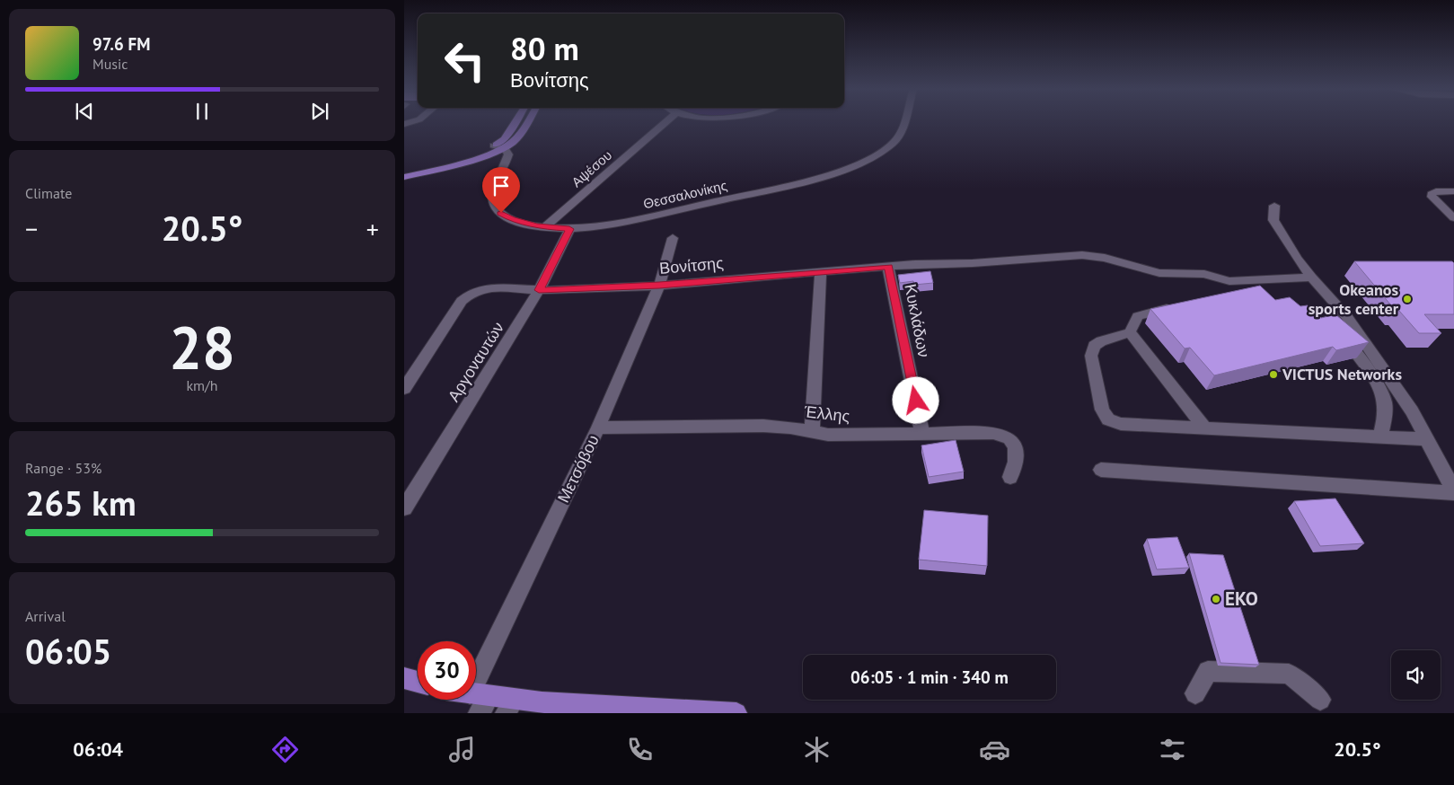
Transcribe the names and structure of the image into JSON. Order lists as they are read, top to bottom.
{
  "streets": {
    "street": [
      "Αψέσου",
      "Θεσσαλονίκης",
      "Βονίτσης",
      "Κυκλάδων",
      "Αργοναυτών",
      "Έλλης",
      "Μετσόβου"
    ]
  },
  "crossings": [
    ["Αψέσου", "Θεσσαλονίκης"],
    ["Θεσσαλονίκης", "Αργοναυτών"],
    ["Βονίτσης", "Κυκλάδων"],
    ["Βονίτσης", "Αργοναυτών"],
    ["Βονίτσης", "Μετσόβου"],
    ["Κυκλάδων", "Έλλης"],
    ["Έλλης", "Μετσόβου"]
  ],
  "places": ["Okeanos sports center", "VICTUS Networks", "EKO"],
  "page": {
    "turn": ["80 m", "Βονίτσης"],
    "song": ["97.6 FM", "Music"],
    "tile": [
      "Climate",
      ["28", "km/h"],
      ["Range · 53%", "265 km"],
      ["Arrival", "06:05"]
    ],
    "heat": ["−", "20.5°", "+"],
    "limit": "30",
    "trip": "06:05 · 1 min · 340 m",
    "tabs": ["06:04", "20.5°"]
  }
}
